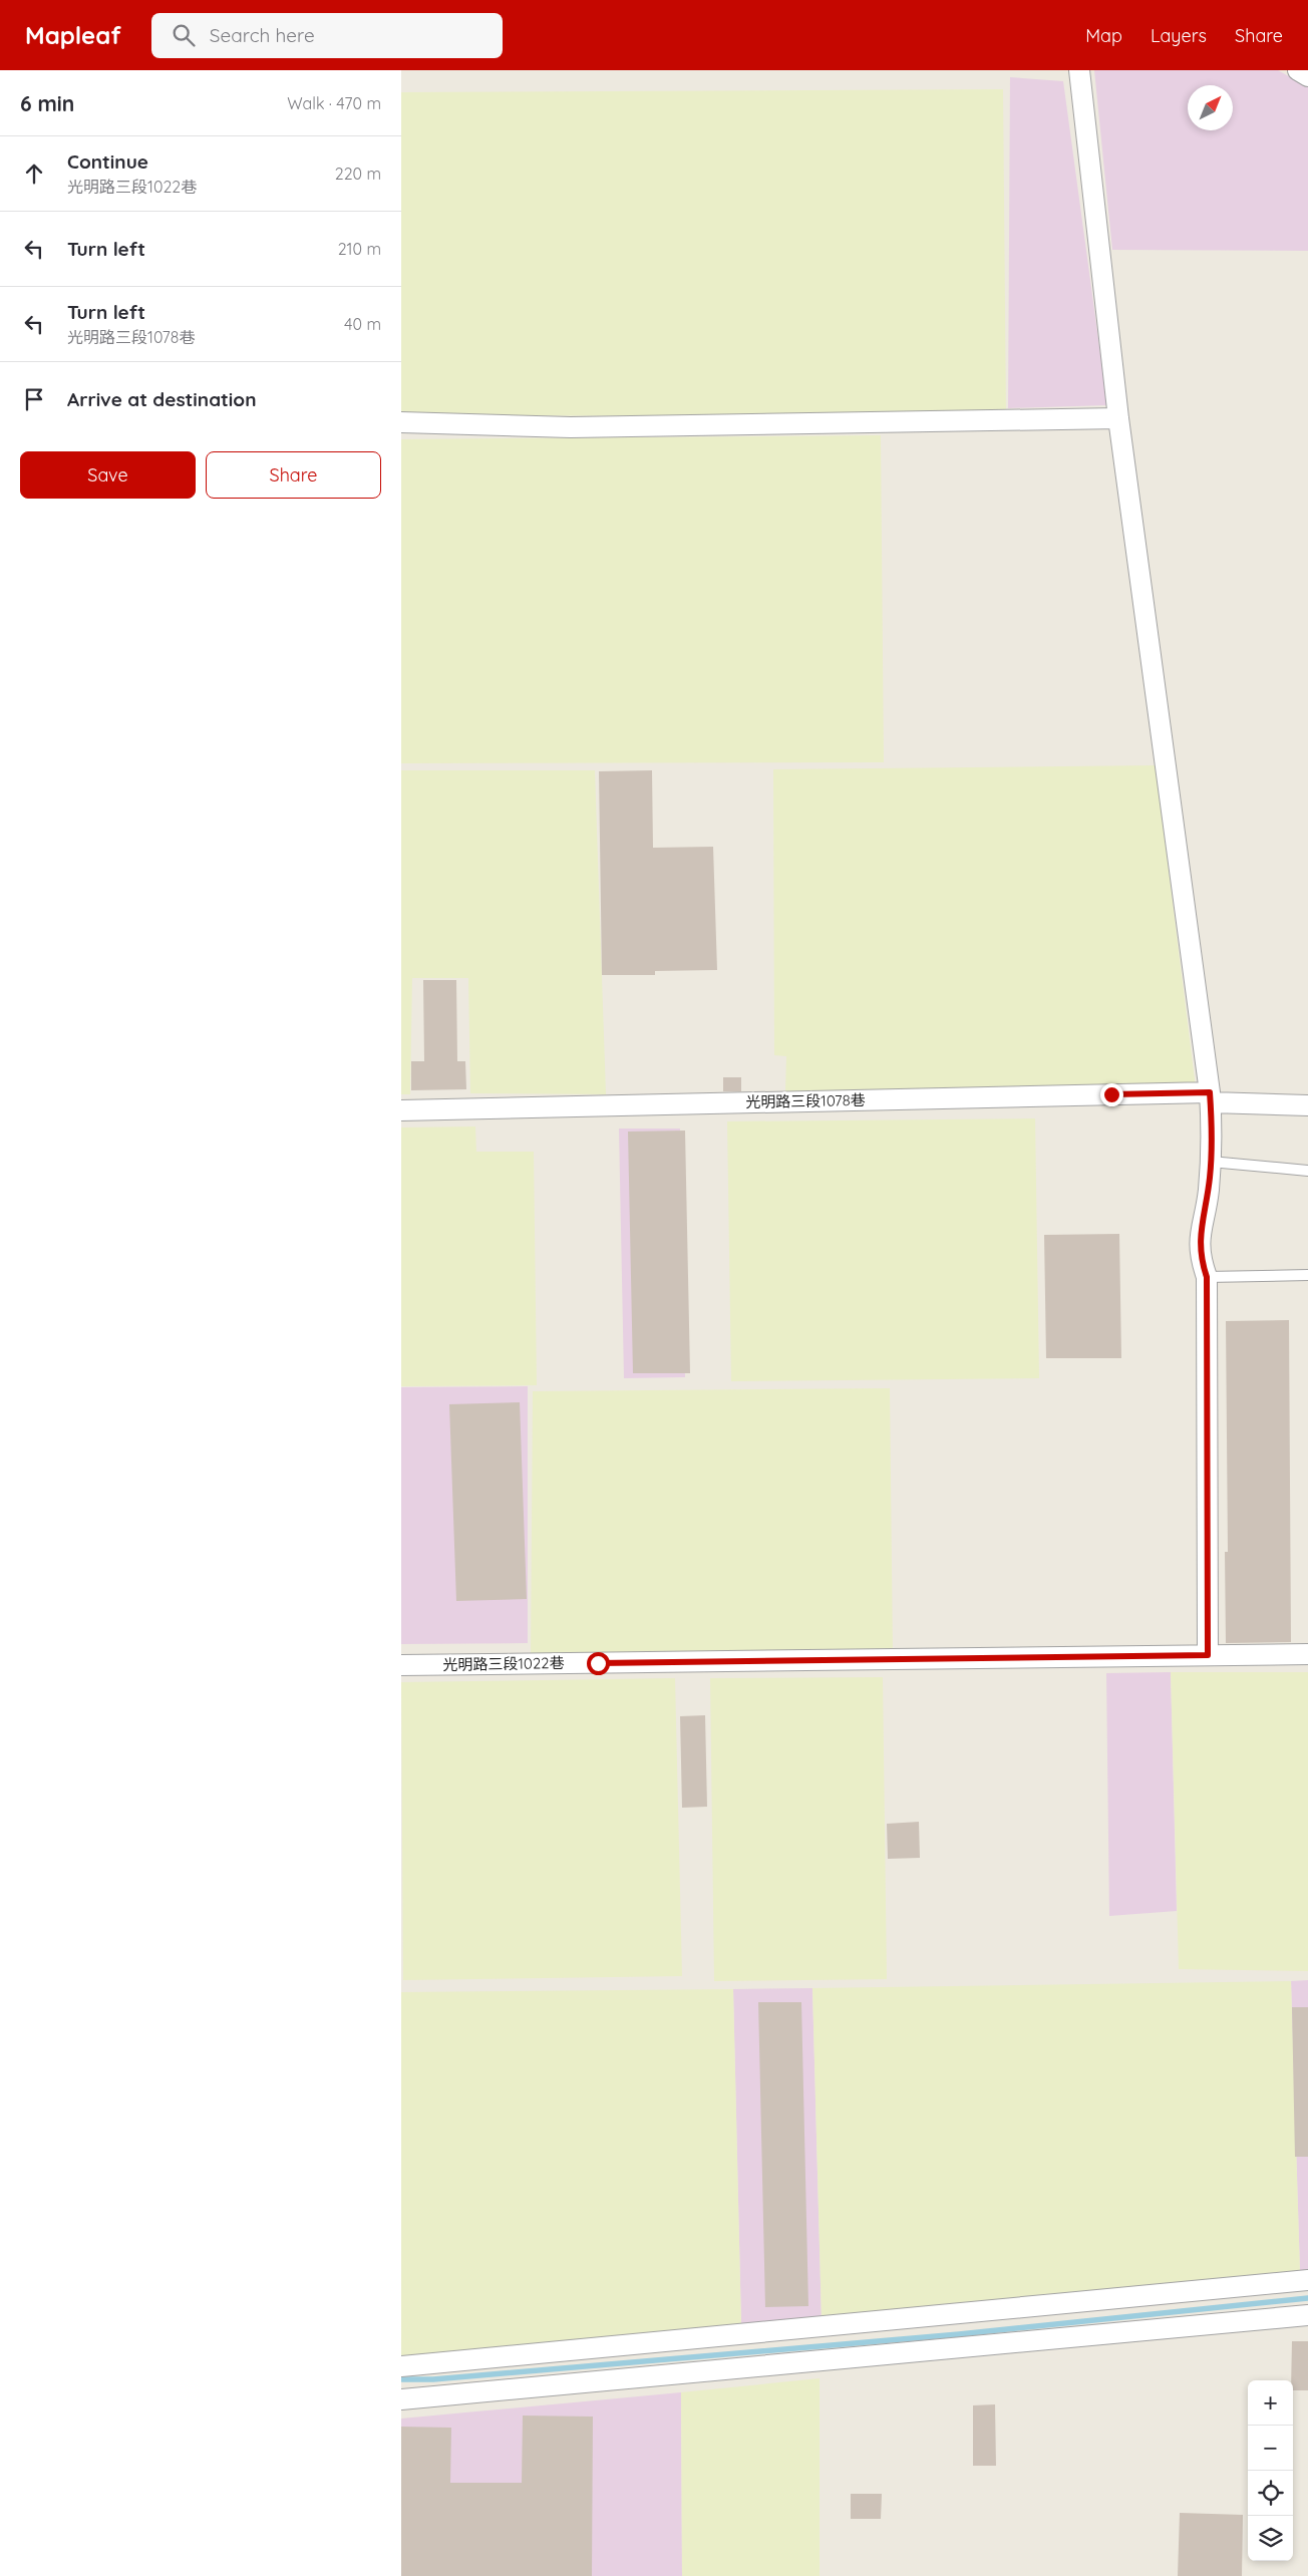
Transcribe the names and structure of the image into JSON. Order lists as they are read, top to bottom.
{
  "streets": {
    "street": ["光明路三段1078巷", "光明路三段1022巷"]
  },
  "north": "top right",
  "page": {
    "header": "Mapleaf",
    "search": "Search here",
    "nav": ["Map", "Layers", "Share"],
    "heading": ["6 min", "Walk · 470 m"],
    "list": [
      ["Continue", "光明路三段1022巷", "220 m"],
      ["Turn left", "210 m"],
      ["Turn left", "光明路三段1078巷", "40 m"],
      "Arrive at destination"
    ],
    "buttons": ["Save", "Share"],
    "map_buttons": ["+", "−"]
  }
}
